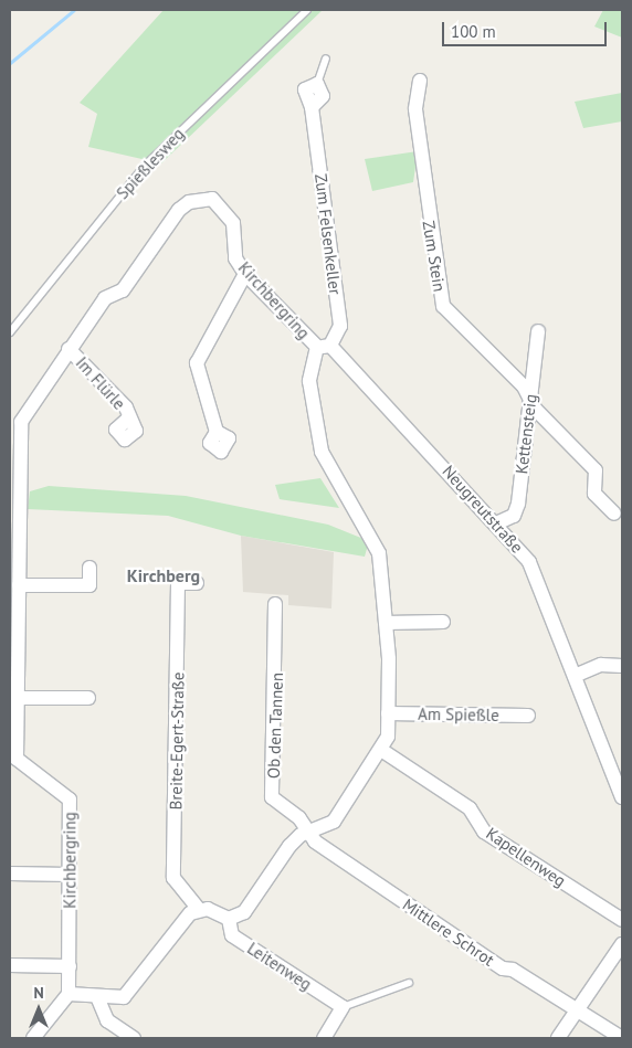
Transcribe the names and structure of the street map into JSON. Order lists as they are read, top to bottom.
{
  "streets": {
    "street": [
      "Zum Felsenkeller",
      "Zum Stein",
      "Kirchbergring",
      "Im Flürle",
      "Kettensteig",
      "Neugreutstraße",
      "Am Spießle",
      "Ob den Tannen",
      "Breite-Egert-Straße",
      "Kapellenweg",
      "Mittlere Schrot",
      "Leitenweg"
    ],
    "lane": ["Spießlesweg"]
  },
  "crossings": [
    ["Zum Felsenkeller", "Kirchbergring"],
    ["Zum Felsenkeller", "Neugreutstraße"],
    ["Zum Stein", "Kettensteig"],
    ["Kirchbergring", "Im Flürle"],
    ["Kirchbergring", "Neugreutstraße"],
    ["Kirchbergring", "Am Spießle"],
    ["Kirchbergring", "Ob den Tannen"],
    ["Kirchbergring", "Kapellenweg"],
    ["Kirchbergring", "Mittlere Schrot"],
    ["Kirchbergring", "Leitenweg"],
    ["Kettensteig", "Neugreutstraße"],
    ["Ob den Tannen", "Mittlere Schrot"]
  ],
  "districts": ["Kirchberg"],
  "scale_bar": "100 m",
  "north": "top"
}
